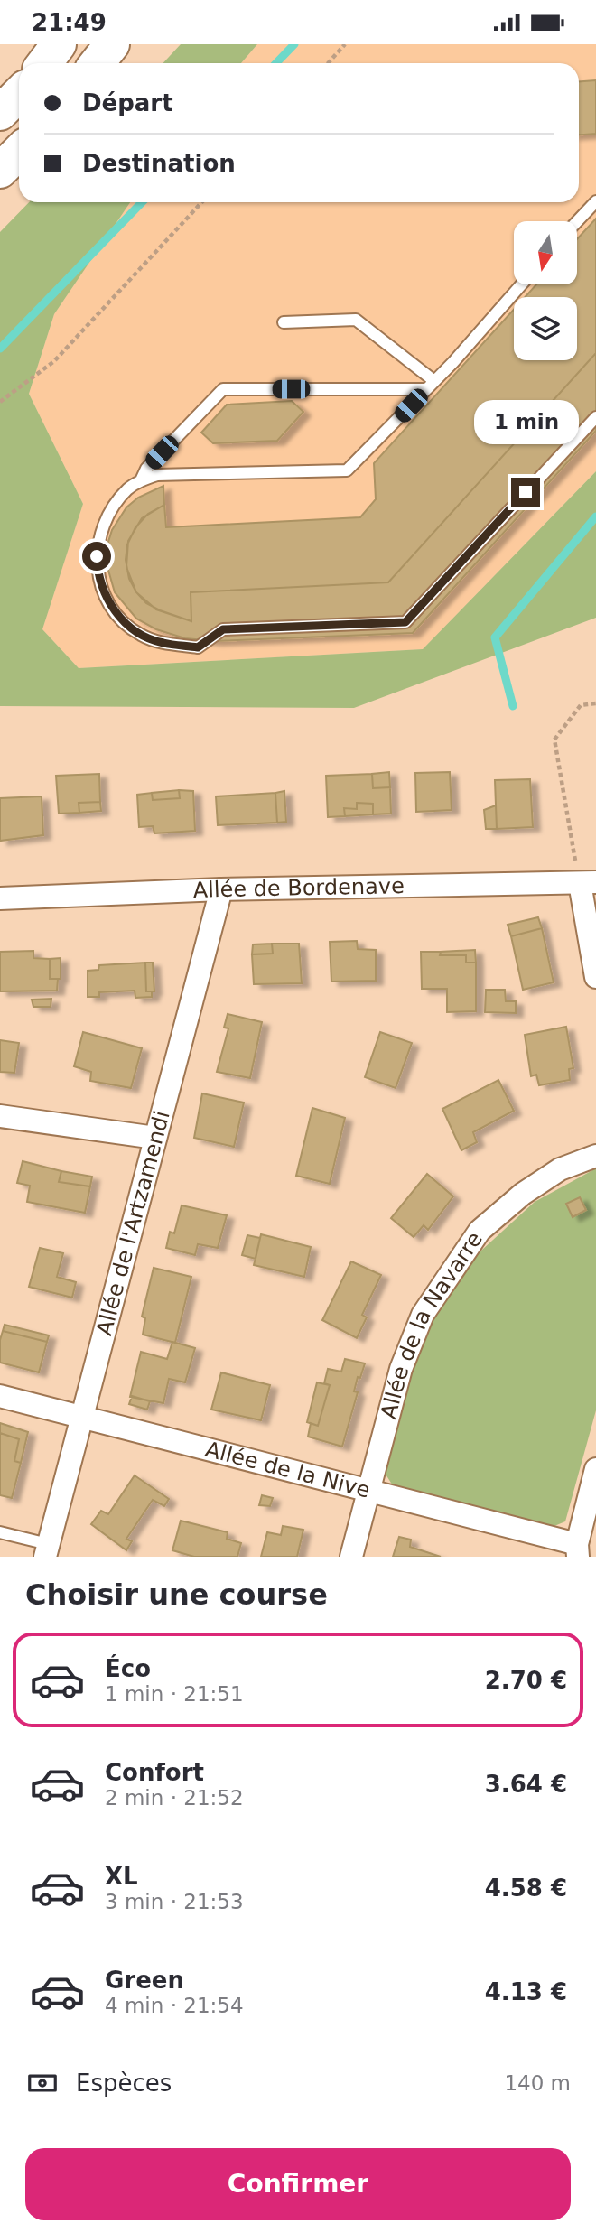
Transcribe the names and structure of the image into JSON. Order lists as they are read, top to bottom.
{
  "streets": {
    "street": [
      "Allée de Bordenave",
      "Allée de l'Artzamendi",
      "Allée de la Navarre",
      "Allée de la Nive"
    ]
  },
  "crossings": [
    ["Allée de Bordenave", "Allée de l'Artzamendi"],
    ["Allée de l'Artzamendi", "Allée de la Nive"],
    ["Allée de la Navarre", "Allée de la Nive"]
  ],
  "north": "bottom",
  "page": {
    "status": "21:49",
    "banner": ["Départ", "Destination"],
    "bubble": "1 min",
    "heading": "Choisir une course",
    "list": [
      {
        "name": "Éco",
        "note": "1 min · 21:51",
        "value": "2.70 €"
      },
      {
        "name": "Confort",
        "note": "2 min · 21:52",
        "value": "3.64 €"
      },
      {
        "name": "XL",
        "note": "3 min · 21:53",
        "value": "4.58 €"
      },
      {
        "name": "Green",
        "note": "4 min · 21:54",
        "value": "4.13 €"
      }
    ],
    "pay": ["Espèces", "140 m"],
    "buttons": "Confirmer"
  }
}
